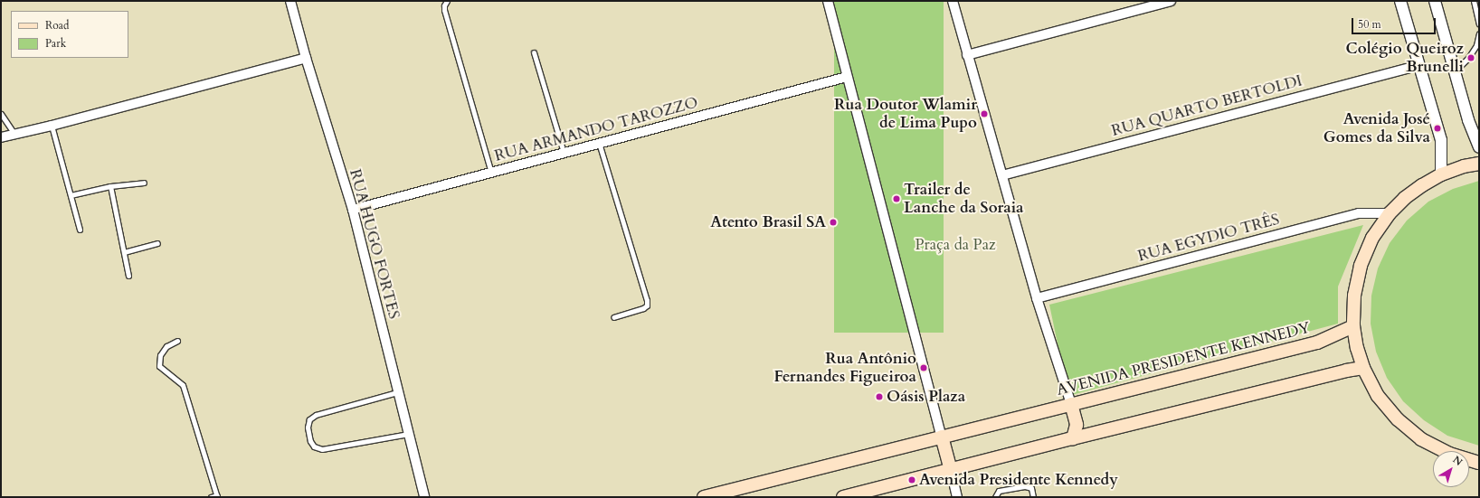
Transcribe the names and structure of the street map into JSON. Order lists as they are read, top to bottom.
{
  "streets": {
    "main road": ["AVENIDA PRESIDENTE KENNEDY"],
    "street": [
      "RUA QUARTO BERTOLDI",
      "RUA ARMANDO TAROZZO",
      "RUA EGYDIO TRÊS",
      "RUA HUGO FORTES"
    ]
  },
  "crossings": [
    ["RUA ARMANDO TAROZZO", "RUA HUGO FORTES"]
  ],
  "parks": ["Praça da Paz"],
  "places": [
    "Colégio Queiroz Brunelli",
    "Rua Doutor Wlamir de Lima Pupo",
    "Avenida José Gomes da Silva",
    "Trailer de Lanche da Soraia",
    "Atento Brasil SA",
    "Rua Antônio Fernandes Figueiroa",
    "Oásis Plaza",
    "Avenida Presidente Kennedy"
  ],
  "legend": ["Road", "Park"],
  "scale_bar": "50 m",
  "north": "top right"
}
